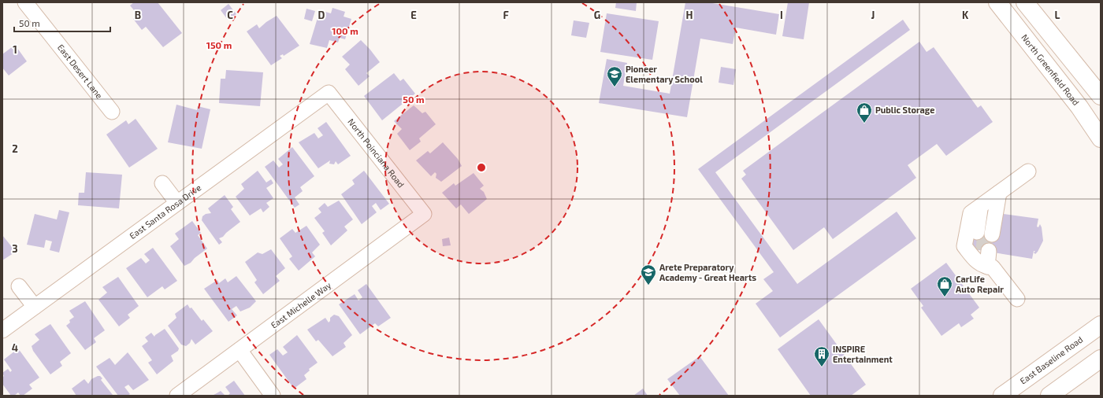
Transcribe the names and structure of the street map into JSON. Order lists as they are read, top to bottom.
{
  "streets": {
    "main road": ["North Greenfield Road", "East Baseline Road"],
    "street": [
      "East Desert Lane",
      "North Poinciana Road",
      "East Santa Rosa Drive",
      "East Michelle Way"
    ]
  },
  "crossings": [
    ["North Poinciana Road", "East Santa Rosa Drive"],
    ["North Poinciana Road", "East Michelle Way"]
  ],
  "places": {
    "school or university": ["Pioneer Elementary School", "Arete Preparatory Academy - Great Hearts"],
    "shop": ["Public Storage", "CarLife Auto Repair"],
    "building": ["INSPIRE Entertainment"]
  },
  "scale_bar": "50 m",
  "grid": {
    "columns": [
      "B",
      "C",
      "D",
      "E",
      "F",
      "G",
      "H",
      "I",
      "J",
      "K",
      "L"
    ],
    "rows": [
      "1",
      "2",
      "3",
      "4"
    ]
  },
  "rings": ["100 m", "150 m", "50 m"]
}
